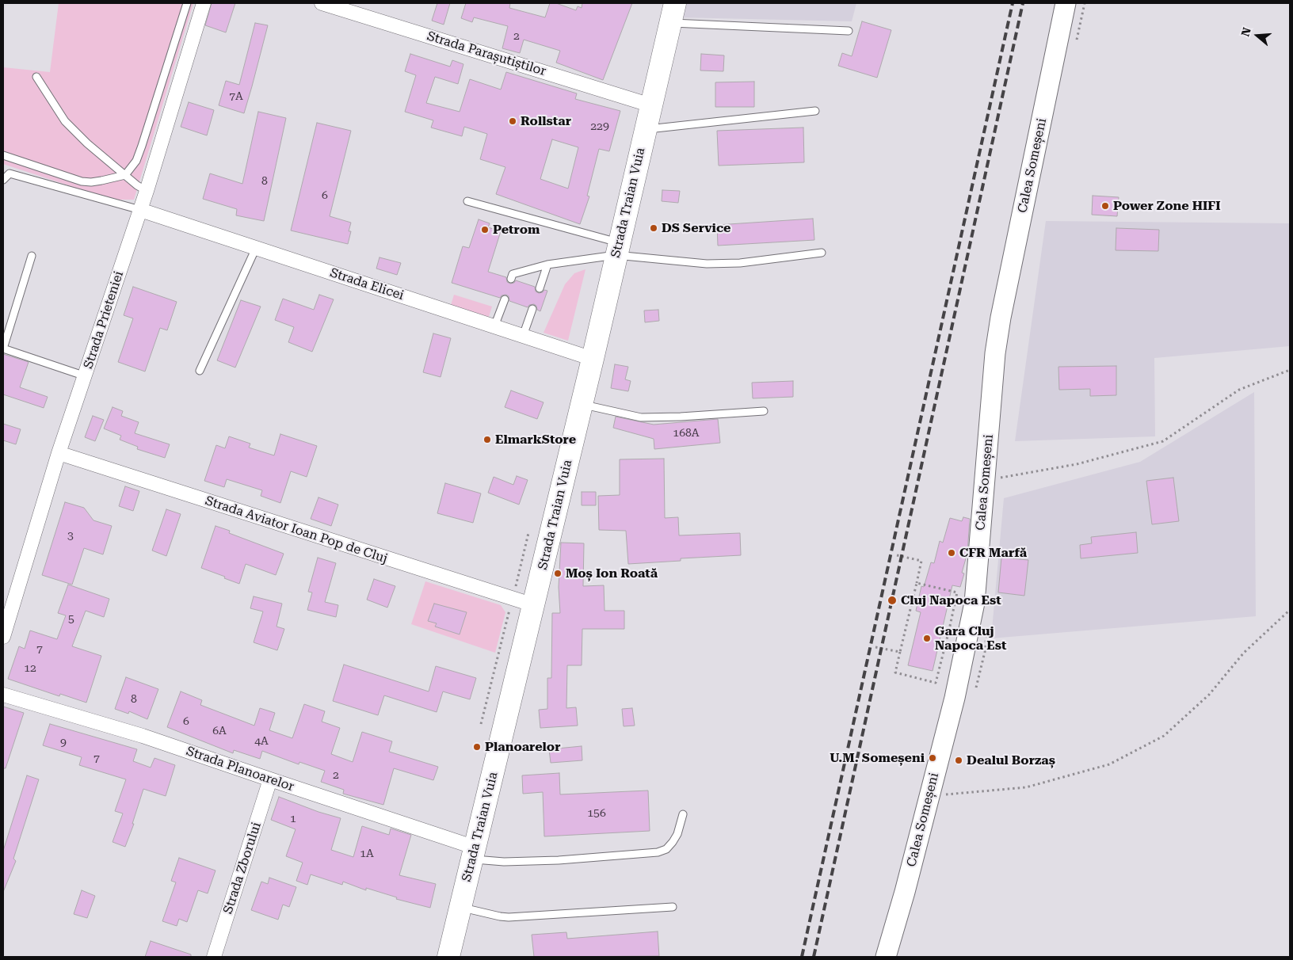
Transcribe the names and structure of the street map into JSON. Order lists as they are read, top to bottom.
{
  "streets": {
    "main road": ["Calea Someșeni", "Strada Traian Vuia"],
    "street": [
      "Strada Parașutiștilor",
      "Strada Elicei",
      "Strada Prieteniei",
      "Strada Aviator Ioan Pop de Cluj",
      "Strada Planoarelor",
      "Strada Zborului"
    ]
  },
  "crossings": [
    ["Strada Parașutiștilor", "Strada Traian Vuia"],
    ["Strada Traian Vuia", "Strada Elicei"],
    ["Strada Traian Vuia", "Strada Aviator Ioan Pop de Cluj"],
    ["Strada Traian Vuia", "Strada Planoarelor"],
    ["Strada Elicei", "Strada Prieteniei"],
    ["Strada Prieteniei", "Strada Aviator Ioan Pop de Cluj"],
    ["Strada Planoarelor", "Strada Zborului"]
  ],
  "places": [
    "Rollstar",
    "Power Zone HIFI",
    "DS Service",
    "Petrom",
    "ElmarkStore",
    "CFR Marfă",
    "Moș Ion Roată",
    "Cluj Napoca Est",
    "Gara Cluj Napoca Est",
    "Planoarelor",
    "U.M. Someșeni",
    "Dealul Borzaș"
  ],
  "house_numbers": [
    "2",
    "7A",
    "229",
    "8",
    "6",
    "168A",
    "3",
    "5",
    "7",
    "12",
    "8",
    "6",
    "6A",
    "4A",
    "9",
    "7",
    "2",
    "156",
    "1",
    "1A"
  ],
  "north": "left"
}
